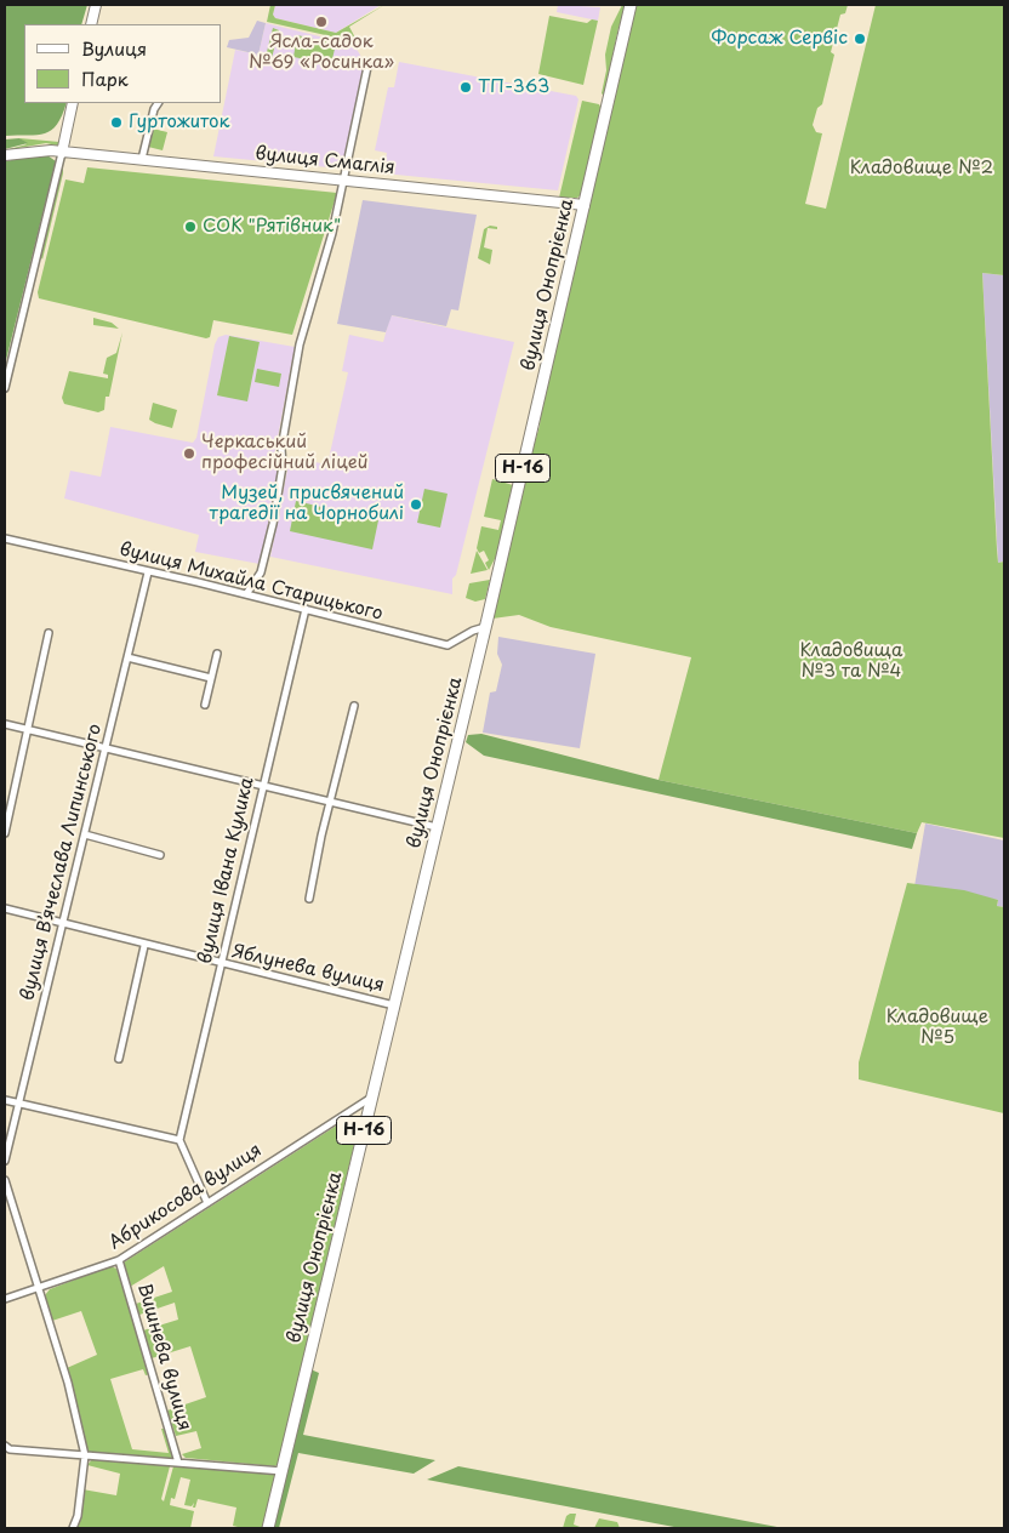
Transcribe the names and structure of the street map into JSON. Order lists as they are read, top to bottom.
{
  "streets": {
    "main road": ["вулиця Онопрієнка", "Н-16"],
    "street": [
      "вулиця Смаглія",
      "вулиця Михайла Старицького",
      "вулиця Вʼячеслава Липинського",
      "вулиця Івана Кулика",
      "Яблунева вулиця",
      "Абрикосова вулиця",
      "Вишнева вулиця"
    ]
  },
  "crossings": [
    ["вулиця Смаглія", "вулиця Онопрієнка"],
    ["вулиця Онопрієнка", "вулиця Михайла Старицького"],
    ["вулиця Онопрієнка", "Яблунева вулиця"],
    ["вулиця Онопрієнка", "Абрикосова вулиця"],
    ["вулиця Михайла Старицького", "вулиця Вʼячеслава Липинського"],
    ["вулиця Михайла Старицького", "вулиця Івана Кулика"],
    ["вулиця Вʼячеслава Липинського", "Яблунева вулиця"],
    ["вулиця Івана Кулика", "Яблунева вулиця"],
    ["Абрикосова вулиця", "Вишнева вулиця"]
  ],
  "parks": ["Кладовище №2", "Кладовища №3 та №4", "Кладовище №5"],
  "places": [
    "Ясла-садок №69 «Росинка»",
    "Форсаж Сервіс",
    "ТП-363",
    "Гуртожиток",
    "СОК \"Рятівник\"",
    "Черкаський професійний ліцей",
    "Музей, присвячений трагедії на Чорнобилі"
  ],
  "legend": ["Вулиця", "Парк"]
}
